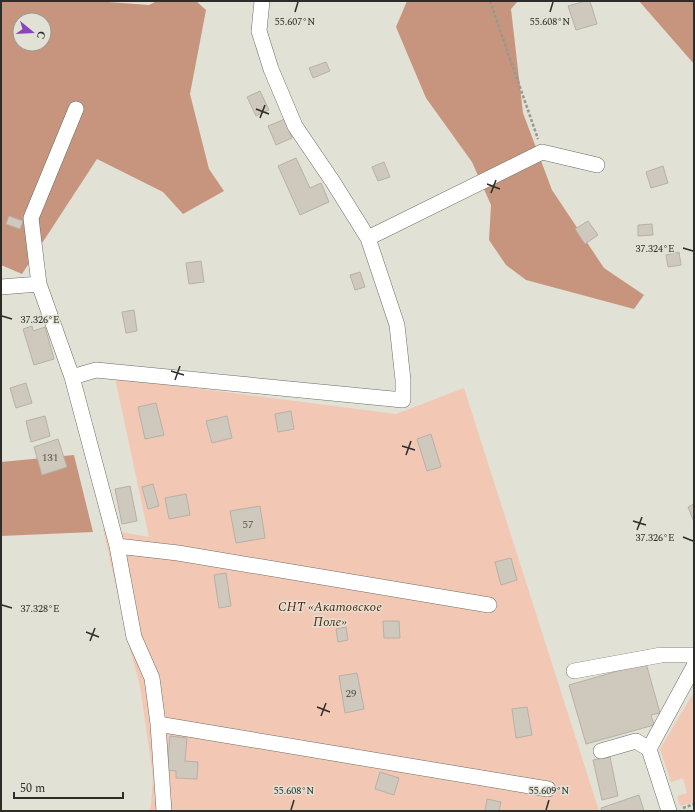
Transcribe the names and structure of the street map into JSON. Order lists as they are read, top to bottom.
{
  "parks": ["СНТ «Акатовское Поле»"],
  "house_numbers": ["131", "57", "29"],
  "scale_bar": "50 m",
  "north": "right",
  "coordinates": [
    "55.607°N",
    "55.608°N",
    "37.324°E",
    "37.326°E",
    "37.328°E",
    "55.609°N"
  ]
}
